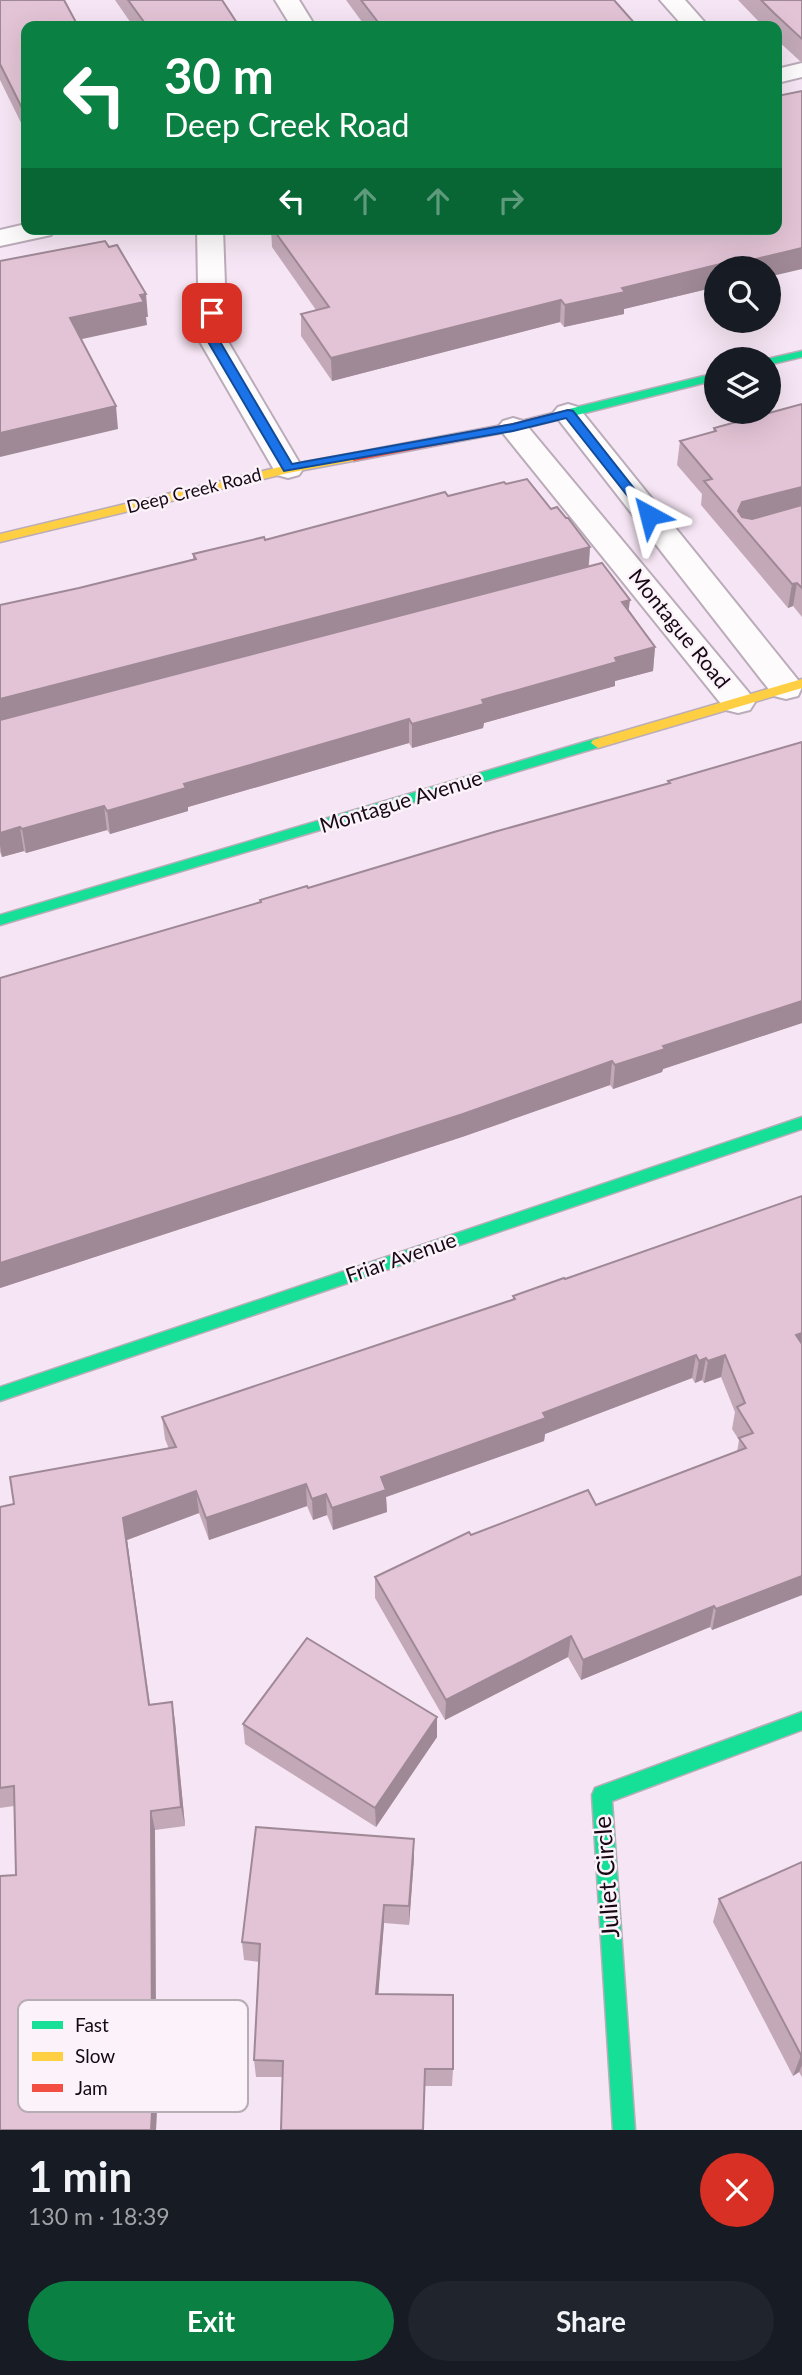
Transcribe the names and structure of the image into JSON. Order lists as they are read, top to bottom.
{
  "streets": {
    "street": [
      "Deep Creek Road",
      "Montague Road",
      "Montague Avenue",
      "Friar Avenue",
      "Juliet Circle"
    ]
  },
  "crossings": [
    ["Deep Creek Road", "Montague Road"],
    ["Montague Road", "Montague Avenue"]
  ],
  "legend": ["Fast", "Slow", "Jam"],
  "page": {
    "turn": ["30 m", "Deep Creek Road"],
    "heading": ["1 min", "130 m · 18:39"],
    "buttons": ["Exit", "Share"]
  }
}
